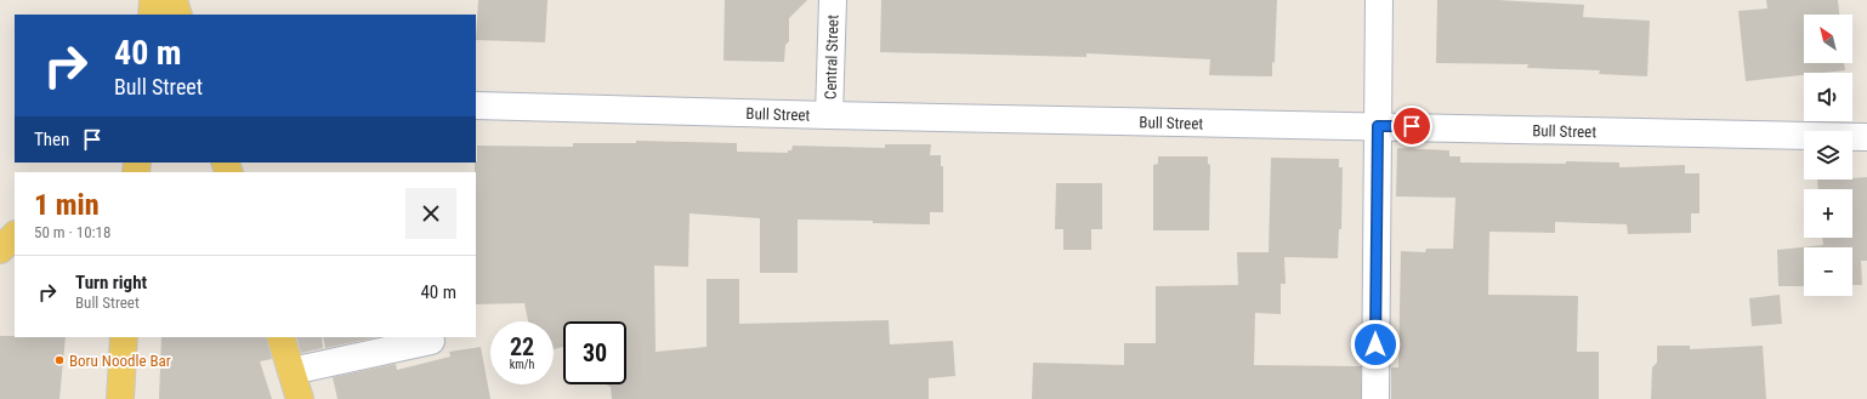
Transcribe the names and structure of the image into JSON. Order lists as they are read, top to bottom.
{
  "streets": {
    "street": ["Central Street", "Bull Street"]
  },
  "crossings": [
    ["Central Street", "Bull Street"]
  ],
  "places": ["Boru Noodle Bar"],
  "north": "top left",
  "page": {
    "map_buttons": ["+", "−"],
    "turn": ["40 m", "Bull Street"],
    "then": "Then",
    "heading": ["1 min", "50 m · 10:18"],
    "list": [
      {
        "name": "Turn right",
        "note": "Bull Street",
        "value": "40 m"
      }
    ],
    "speed": "22 km/h",
    "limit": "30"
  }
}
